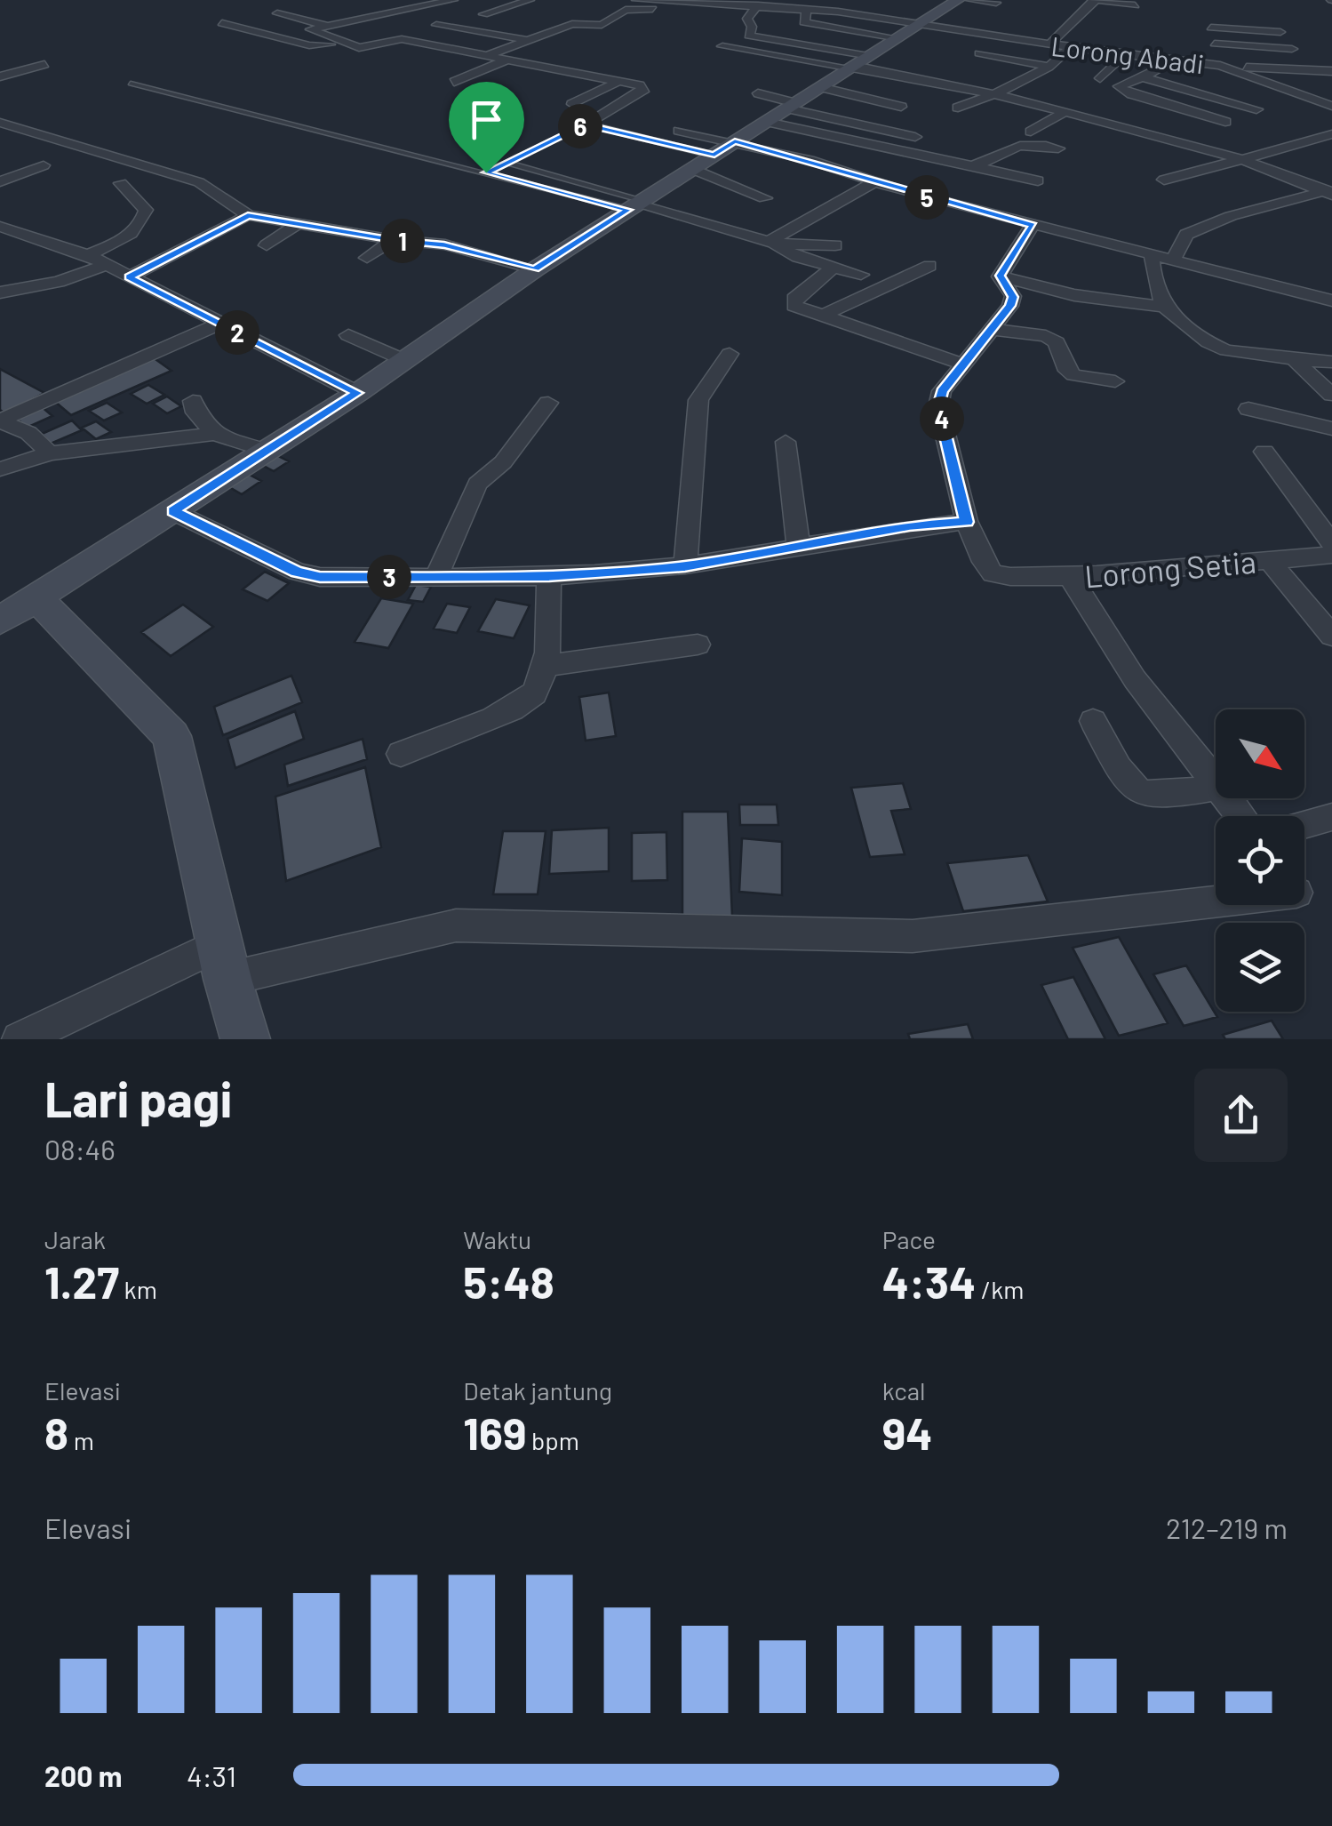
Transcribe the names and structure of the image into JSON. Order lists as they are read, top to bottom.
{
  "streets": {
    "street": ["Lorong Abadi", "Lorong Setia"]
  },
  "north": "bottom right",
  "page": {
    "pins": [
      "6",
      "5",
      "1",
      "2",
      "4",
      "3"
    ],
    "heading": ["Lari pagi", "08:46"],
    "stats": [
      ["Jarak", "1.27 km"],
      ["Waktu", "5:48"],
      ["Pace", "4:34 /km"],
      ["Elevasi", "8 m"],
      ["Detak jantung", "169 bpm"],
      ["kcal", "94"]
    ],
    "chart": ["Elevasi", "212–219 m"],
    "list": [
      {
        "name": "200 m",
        "note": "4:31"
      }
    ]
  }
}
